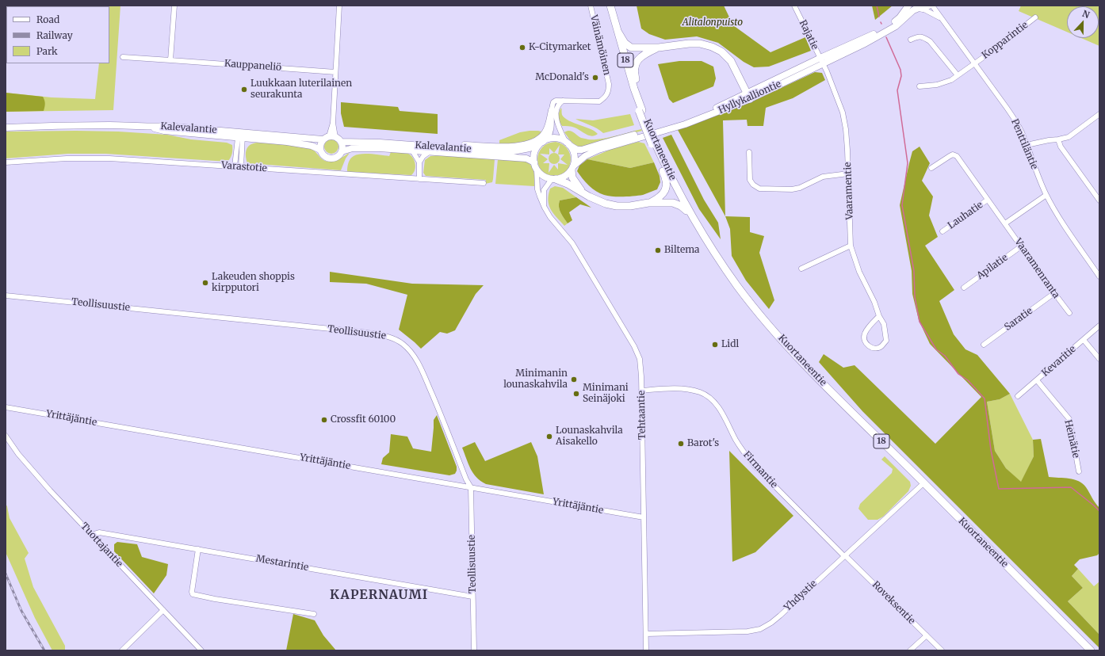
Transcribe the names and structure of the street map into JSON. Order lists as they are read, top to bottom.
{
  "streets": {
    "highway": ["18", "Kuortaneentie"],
    "main road": ["Hyllykalliontie", "Kalevalantie"],
    "street": [
      "Rajatie",
      "Kopparintie",
      "Väinämöinen",
      "Kauppaneliö",
      "Penttiläntie",
      "Varastotie",
      "Vaaramentie",
      "Lauhatie",
      "Apilatie",
      "Vaaramenranta",
      "Teollisuustie",
      "Saratie",
      "Kevaritie",
      "Tehtaantie",
      "Yrittäjäntie",
      "Heinätie",
      "Firmantie",
      "Tuottajantie",
      "Mestarintie",
      "Yhdystie",
      "Roveksentie"
    ]
  },
  "crossings": [
    ["Rajatie", "Hyllykalliontie"],
    ["Rajatie", "Vaaramentie"],
    ["Kopparintie", "Penttiläntie"],
    ["Hyllykalliontie", "Kalevalantie"],
    ["Hyllykalliontie", "Penttiläntie"],
    ["Hyllykalliontie", "Vaaramentie"],
    ["Hyllykalliontie", "Tehtaantie"],
    ["Kalevalantie", "Tehtaantie"],
    ["Kuortaneentie", "Yhdystie"],
    ["Lauhatie", "Vaaramenranta"],
    ["Apilatie", "Vaaramenranta"],
    ["Vaaramenranta", "Saratie"],
    ["Teollisuustie", "Yrittäjäntie"],
    ["Teollisuustie", "Mestarintie"],
    ["Kevaritie", "Heinätie"],
    ["Tehtaantie", "Yrittäjäntie"],
    ["Tehtaantie", "Firmantie"],
    ["Tehtaantie", "Yhdystie"],
    ["Firmantie", "Yhdystie"],
    ["Firmantie", "Roveksentie"],
    ["Tuottajantie", "Mestarintie"],
    ["Yhdystie", "Roveksentie"]
  ],
  "districts": ["KAPERNAUMI"],
  "parks": ["Alitalonpuisto"],
  "places": [
    "K-Citymarket",
    "McDonald's",
    "Luukkaan luterilainen seurakunta",
    "Biltema",
    "Lakeuden shoppis kirpputori",
    "Lidl",
    "Minimanin lounaskahvila",
    "Minimani Seinäjoki",
    "Crossfit 60100",
    "Lounaskahvila Aisakello",
    "Barot's"
  ],
  "legend": ["Road", "Railway", "Park"],
  "north": "top"
}
